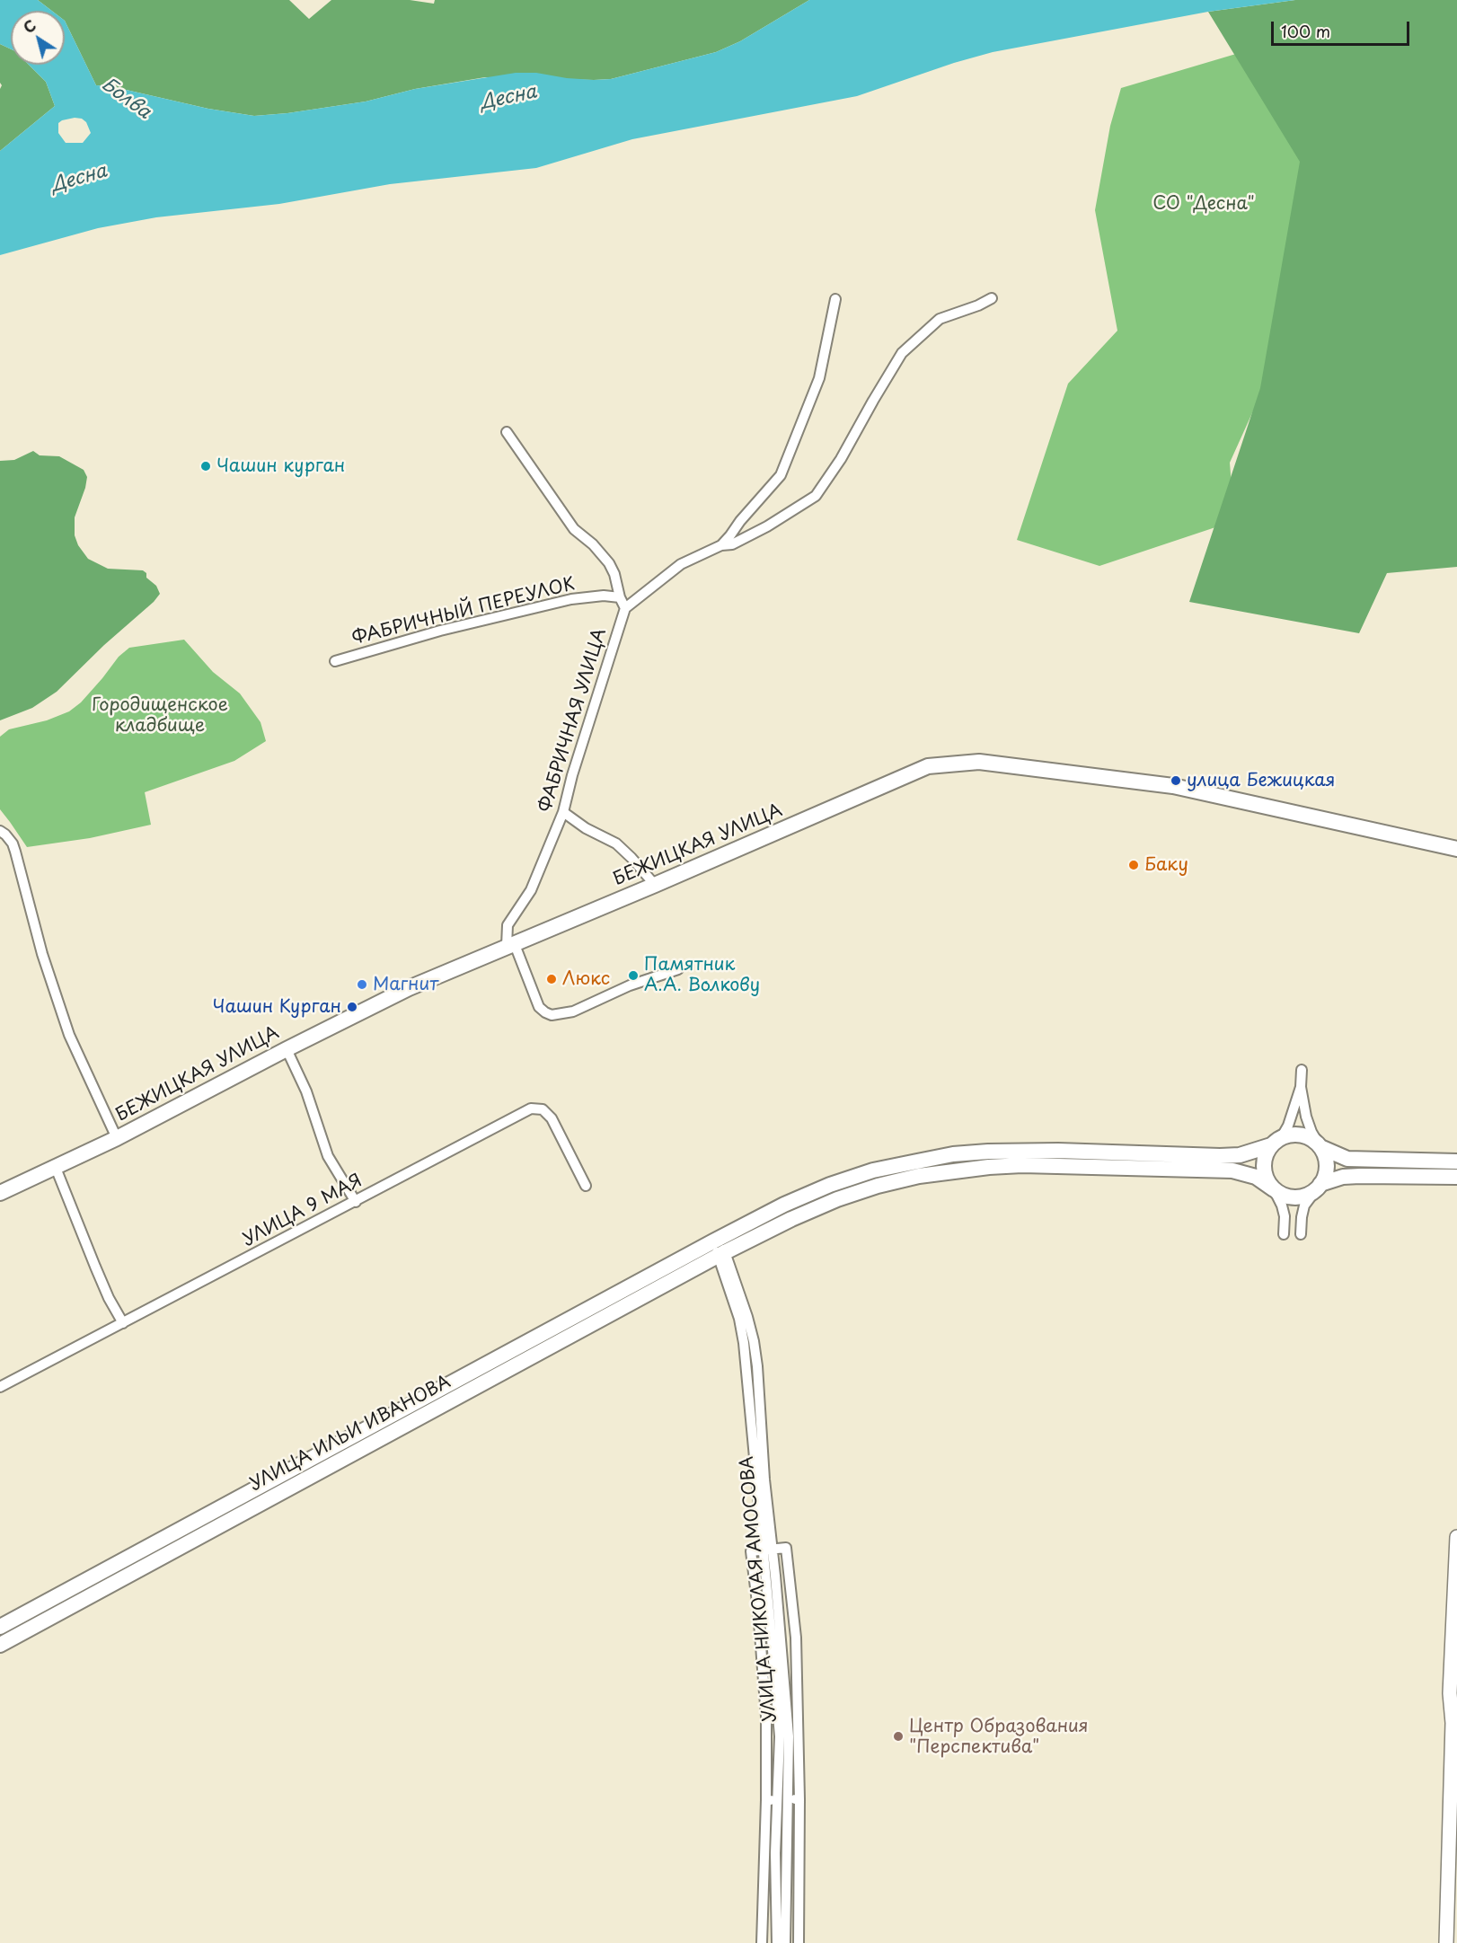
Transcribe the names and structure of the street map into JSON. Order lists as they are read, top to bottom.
{
  "streets": {
    "main road": ["БЕЖИЦКАЯ УЛИЦА", "УЛИЦА ИЛЬИ ИВАНОВА"],
    "street": [
      "ФАБРИЧНЫЙ ПЕРЕУЛОК",
      "ФАБРИЧНАЯ УЛИЦА",
      "УЛИЦА 9 МАЯ",
      "УЛИЦА НИКОЛАЯ АМОСОВА"
    ]
  },
  "crossings": [
    ["ФАБРИЧНАЯ УЛИЦА", "БЕЖИЦКАЯ УЛИЦА"],
    ["УЛИЦА ИЛЬИ ИВАНОВА", "УЛИЦА НИКОЛАЯ АМОСОВА"]
  ],
  "water": ["Десна", "Болва"],
  "parks": ["СО \"Десна\"", "Городищенское кладбище"],
  "places": [
    "Чашин курган",
    "улица Бежицкая",
    "Баку",
    "Памятник А.А. Волкову",
    "Люкс",
    "Магнит",
    "Чашин Курган",
    "Центр Образования \"Перспектива\""
  ],
  "scale_bar": "100 m",
  "north": "top left"
}
